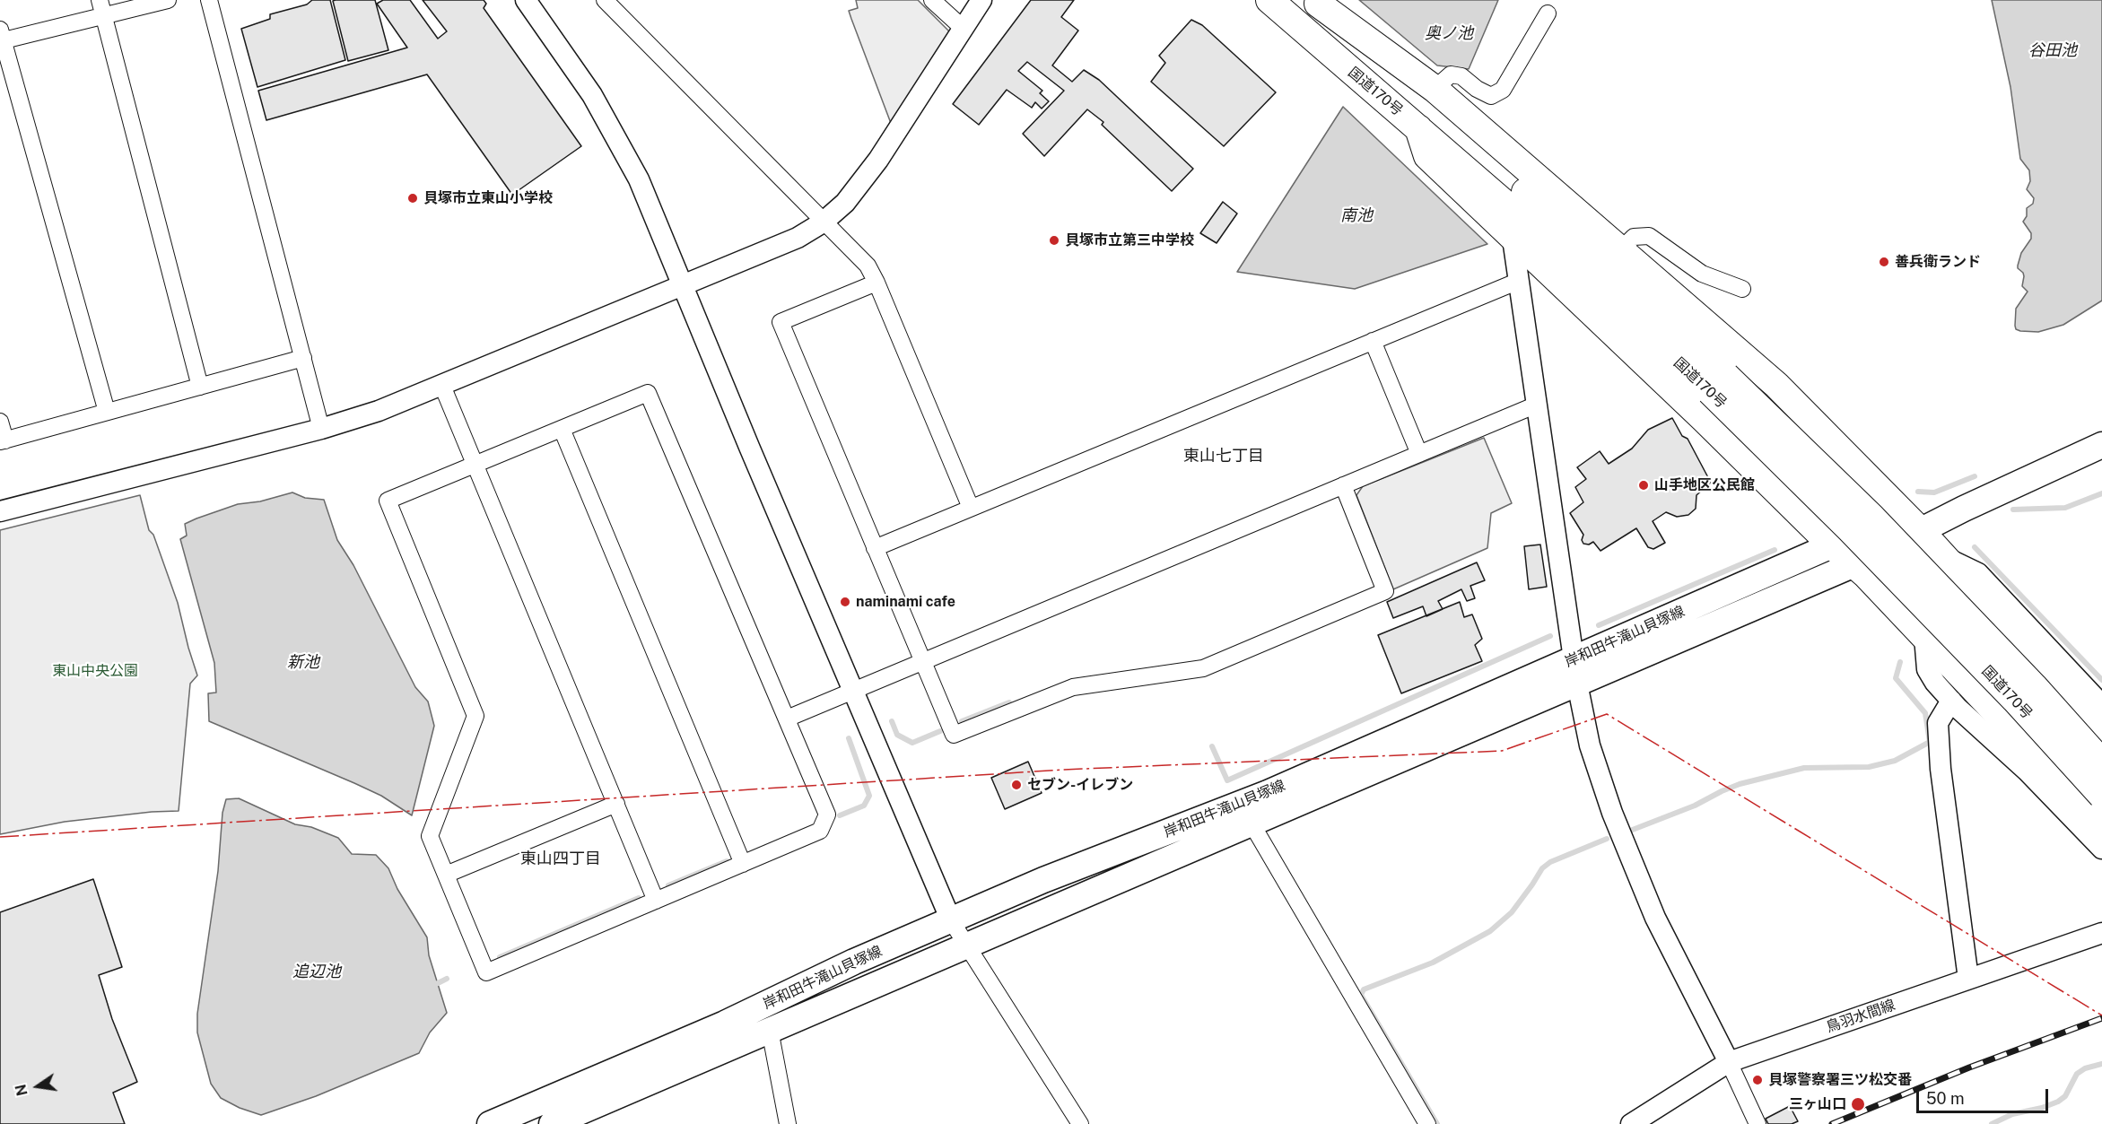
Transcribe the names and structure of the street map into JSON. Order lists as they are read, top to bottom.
{
  "streets": {
    "highway": ["国道170号"],
    "main road": ["岸和田牛滝山貝塚線"],
    "street": ["鳥羽水間線"]
  },
  "districts": ["東山七丁目", "東山四丁目"],
  "water": [
    "奥ノ池",
    "谷田池",
    "南池",
    "新池",
    "追辺池"
  ],
  "parks": ["東山中央公園"],
  "places": [
    "貝塚市立東山小学校",
    "貝塚市立第三中学校",
    "善兵衛ランド",
    "山手地区公民館",
    "naminami cafe",
    "セブン-イレブン",
    "貝塚警察署三ツ松交番",
    "三ヶ山口"
  ],
  "scale_bar": "50 m",
  "north": "left"
}
